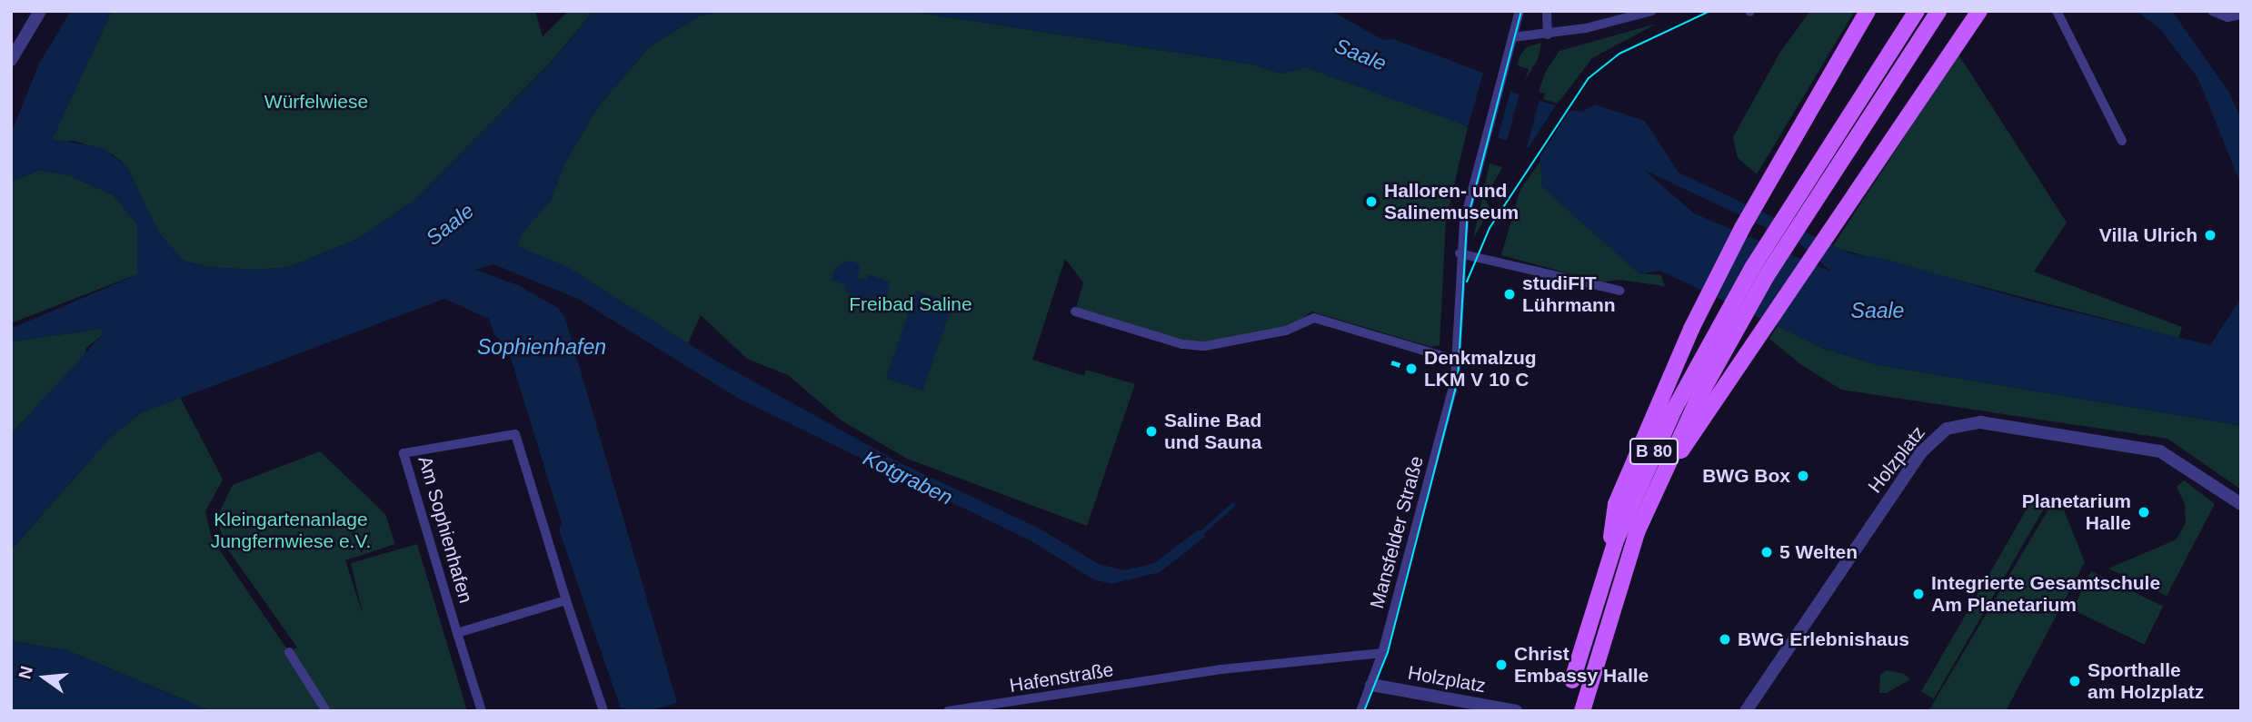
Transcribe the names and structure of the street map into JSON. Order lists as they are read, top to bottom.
{
  "streets": {
    "main road": ["B 80"],
    "street": [
      "Holzplatz",
      "Am Sophienhafen",
      "Mansfelder Straße",
      "Hafenstraße"
    ]
  },
  "crossings": [
    ["Holzplatz", "Mansfelder Straße"],
    ["Mansfelder Straße", "Hafenstraße"]
  ],
  "water": ["Saale", "Sophienhafen", "Kotgraben"],
  "parks": ["Würfelwiese", "Freibad Saline", "Kleingartenanlage Jungfernwiese e.V."],
  "places": [
    "Halloren- und Salinemuseum",
    "Villa Ulrich",
    "studiFIT Lührmann",
    "Denkmalzug LKM V 10 C",
    "Saline Bad und Sauna",
    "BWG Box",
    "Planetarium Halle",
    "5 Welten",
    "Integrierte Gesamtschule Am Planetarium",
    "BWG Erlebnishaus",
    "Christ Embassy Halle",
    "Sporthalle am Holzplatz"
  ],
  "north": "left"
}
